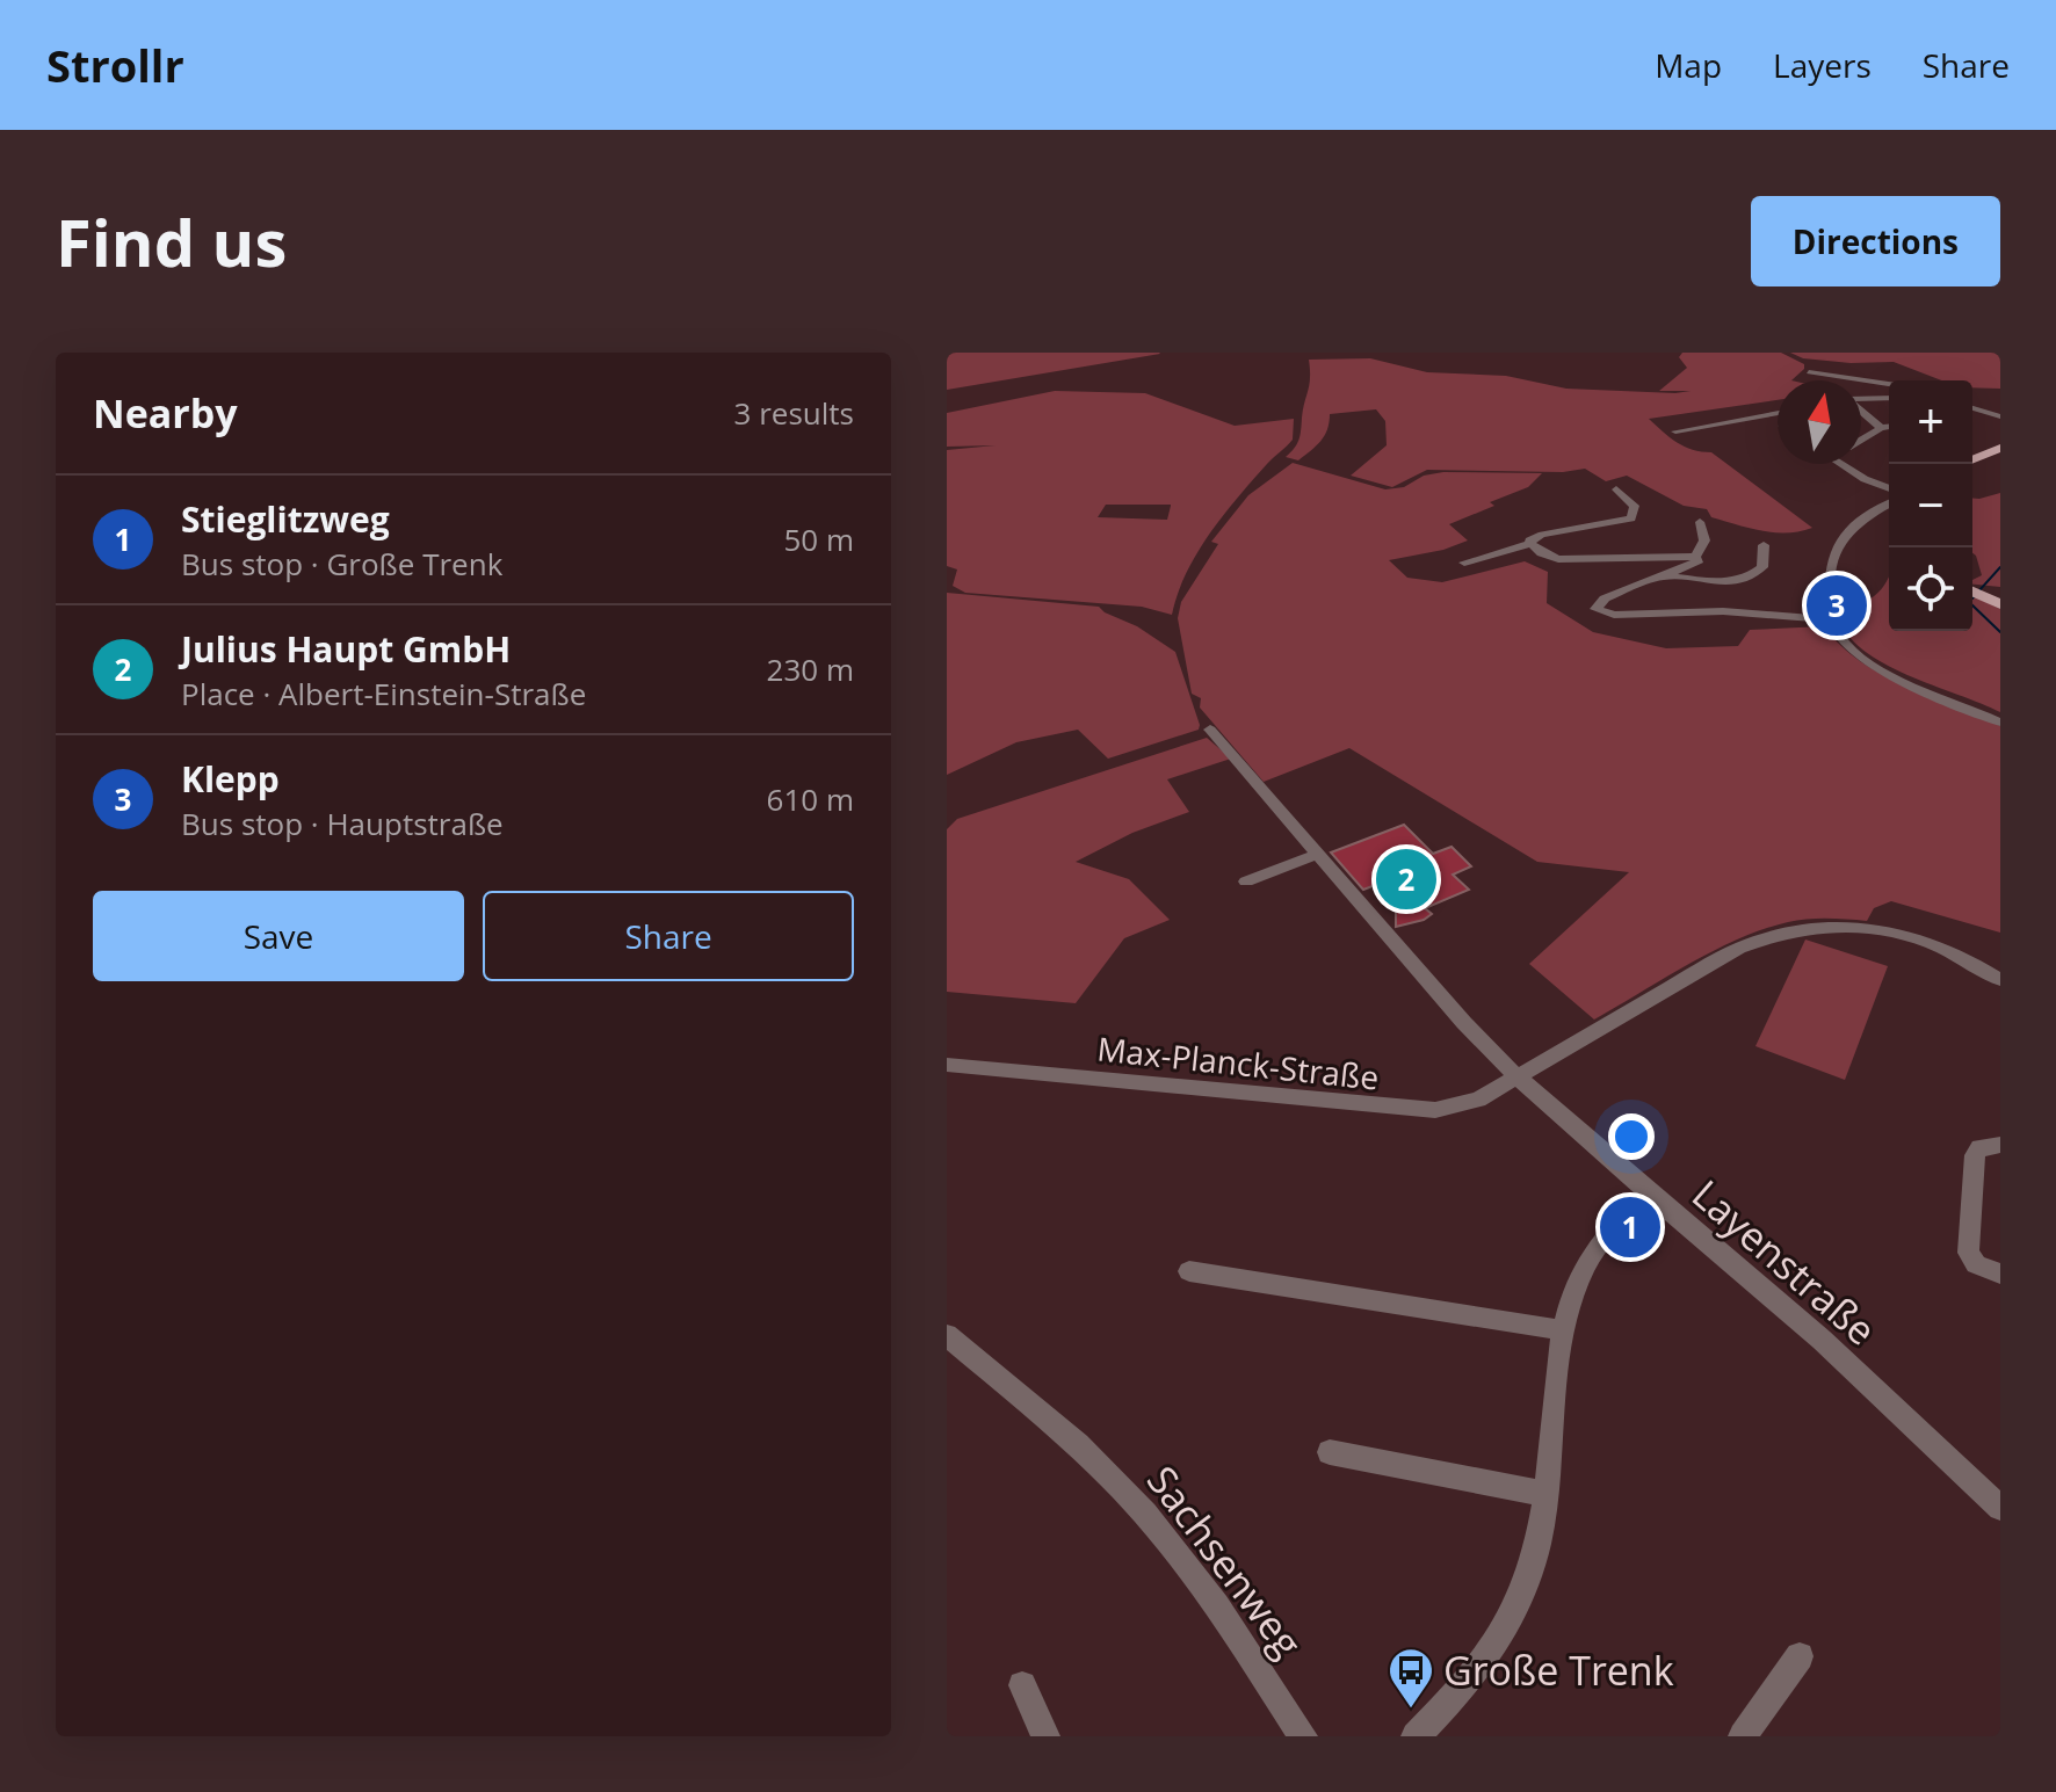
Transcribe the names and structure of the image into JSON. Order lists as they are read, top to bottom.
{
  "streets": {
    "street": ["Max-Planck-Straße", "Layenstraße", "Sachsenweg"]
  },
  "crossings": [
    ["Max-Planck-Straße", "Layenstraße"]
  ],
  "places": {
    "bus stop": ["Große Trenk"]
  },
  "north": "top",
  "page": {
    "header": "Strollr",
    "nav": ["Map", "Layers", "Share"],
    "buttons": [
      "Directions",
      ["Save", "Share"]
    ],
    "title": "Find us",
    "heading": ["Nearby", "3 results"],
    "map_buttons": ["+", "−"],
    "list": [
      {
        "mark": "1",
        "name": "Stieglitzweg",
        "note": "Bus stop · Große Trenk",
        "value": "50 m"
      },
      {
        "mark": "2",
        "name": "Julius Haupt GmbH",
        "note": "Place · Albert-Einstein-Straße",
        "value": "230 m"
      },
      {
        "mark": "3",
        "name": "Klepp",
        "note": "Bus stop · Hauptstraße",
        "value": "610 m"
      }
    ],
    "pins": ["3", "2", "1"]
  }
}
